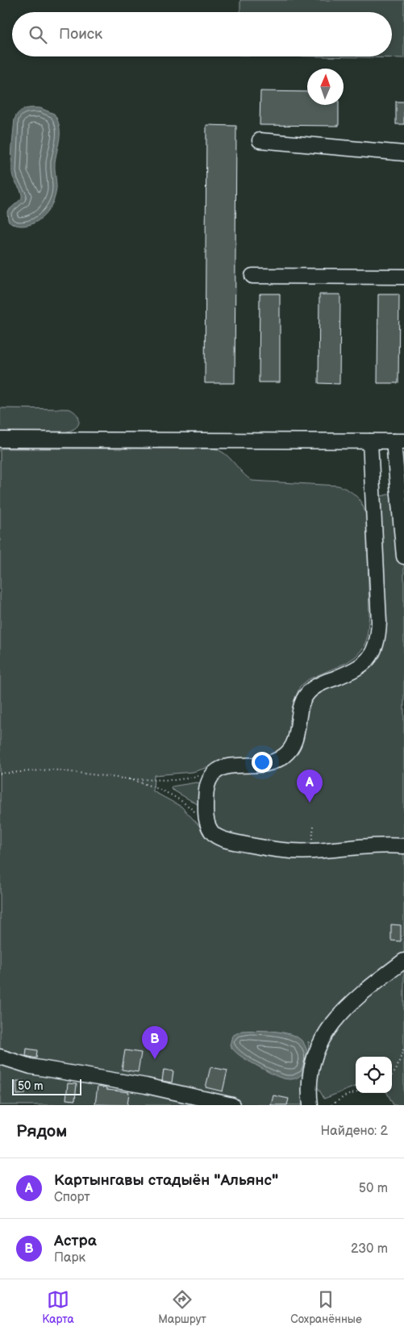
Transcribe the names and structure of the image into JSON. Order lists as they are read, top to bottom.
{
  "scale_bar": "50 m",
  "north": "top",
  "page": {
    "search": "Поиск",
    "pins": ["A", "B"],
    "scale": "50 m",
    "heading": ["Рядом", "Найдено: 2"],
    "list": [
      {
        "mark": "A",
        "name": "Картынгавы стадыён \"Альянс\"",
        "note": "Спорт",
        "value": "50 m"
      },
      {
        "mark": "B",
        "name": "Астра",
        "note": "Парк",
        "value": "230 m"
      }
    ],
    "nav": ["Карта", "Маршрут", "Сохранённые"]
  }
}
